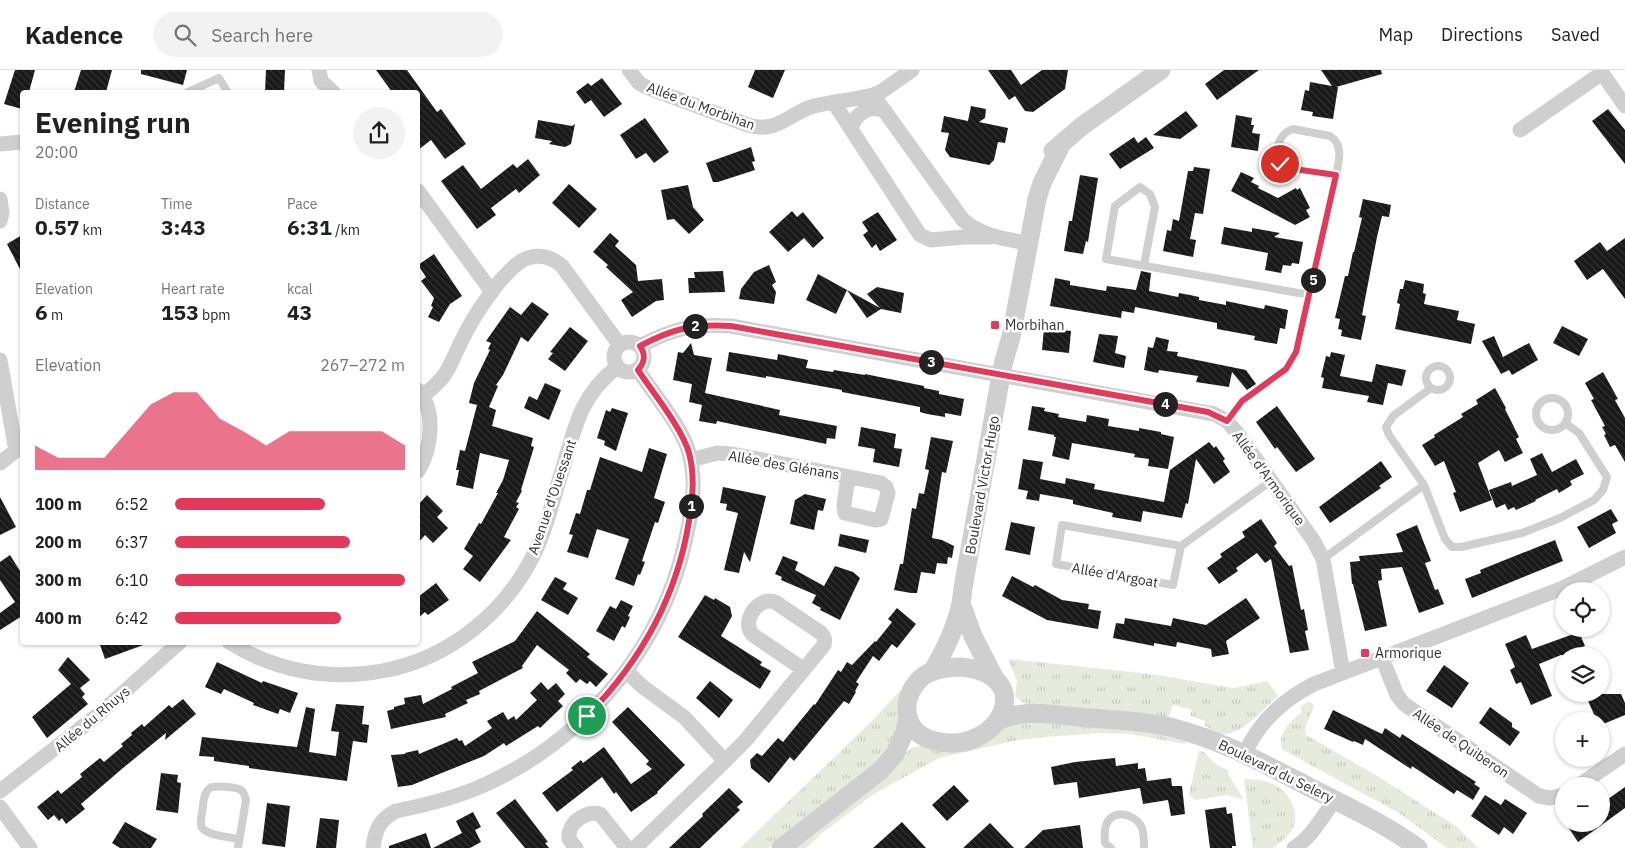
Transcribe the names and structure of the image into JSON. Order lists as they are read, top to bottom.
{
  "streets": {
    "street": [
      "Allée du Morbihan",
      "Allée des Glénans",
      "Allée d'Armorique",
      "Boulevard Victor Hugo",
      "Avenue d'Ouessant",
      "Allée du Rhuys",
      "Allée de Quiberon",
      "Boulevard du Selery"
    ],
    "lane": ["Allée d'Argoat"]
  },
  "crossings": [
    ["Allée d'Armorique", "Boulevard Victor Hugo"],
    ["Boulevard Victor Hugo", "Boulevard du Selery"]
  ],
  "places": {
    "transit": ["Morbihan", "Armorique"]
  },
  "page": {
    "header": "Kadence",
    "search": "Search here",
    "nav": ["Map", "Directions", "Saved"],
    "heading": ["Evening run", "20:00"],
    "stats": [
      ["Distance", "0.57 km"],
      ["Time", "3:43"],
      ["Pace", "6:31 /km"],
      ["Elevation", "6 m"],
      ["Heart rate", "153 bpm"],
      ["kcal", "43"]
    ],
    "pins": [
      "5",
      "2",
      "3",
      "4",
      "1"
    ],
    "chart": ["Elevation", "267–272 m"],
    "list": [
      {
        "name": "100 m",
        "note": "6:52"
      },
      {
        "name": "200 m",
        "note": "6:37"
      },
      {
        "name": "300 m",
        "note": "6:10"
      },
      {
        "name": "400 m",
        "note": "6:42"
      }
    ],
    "map_buttons": ["+", "−"]
  }
}
